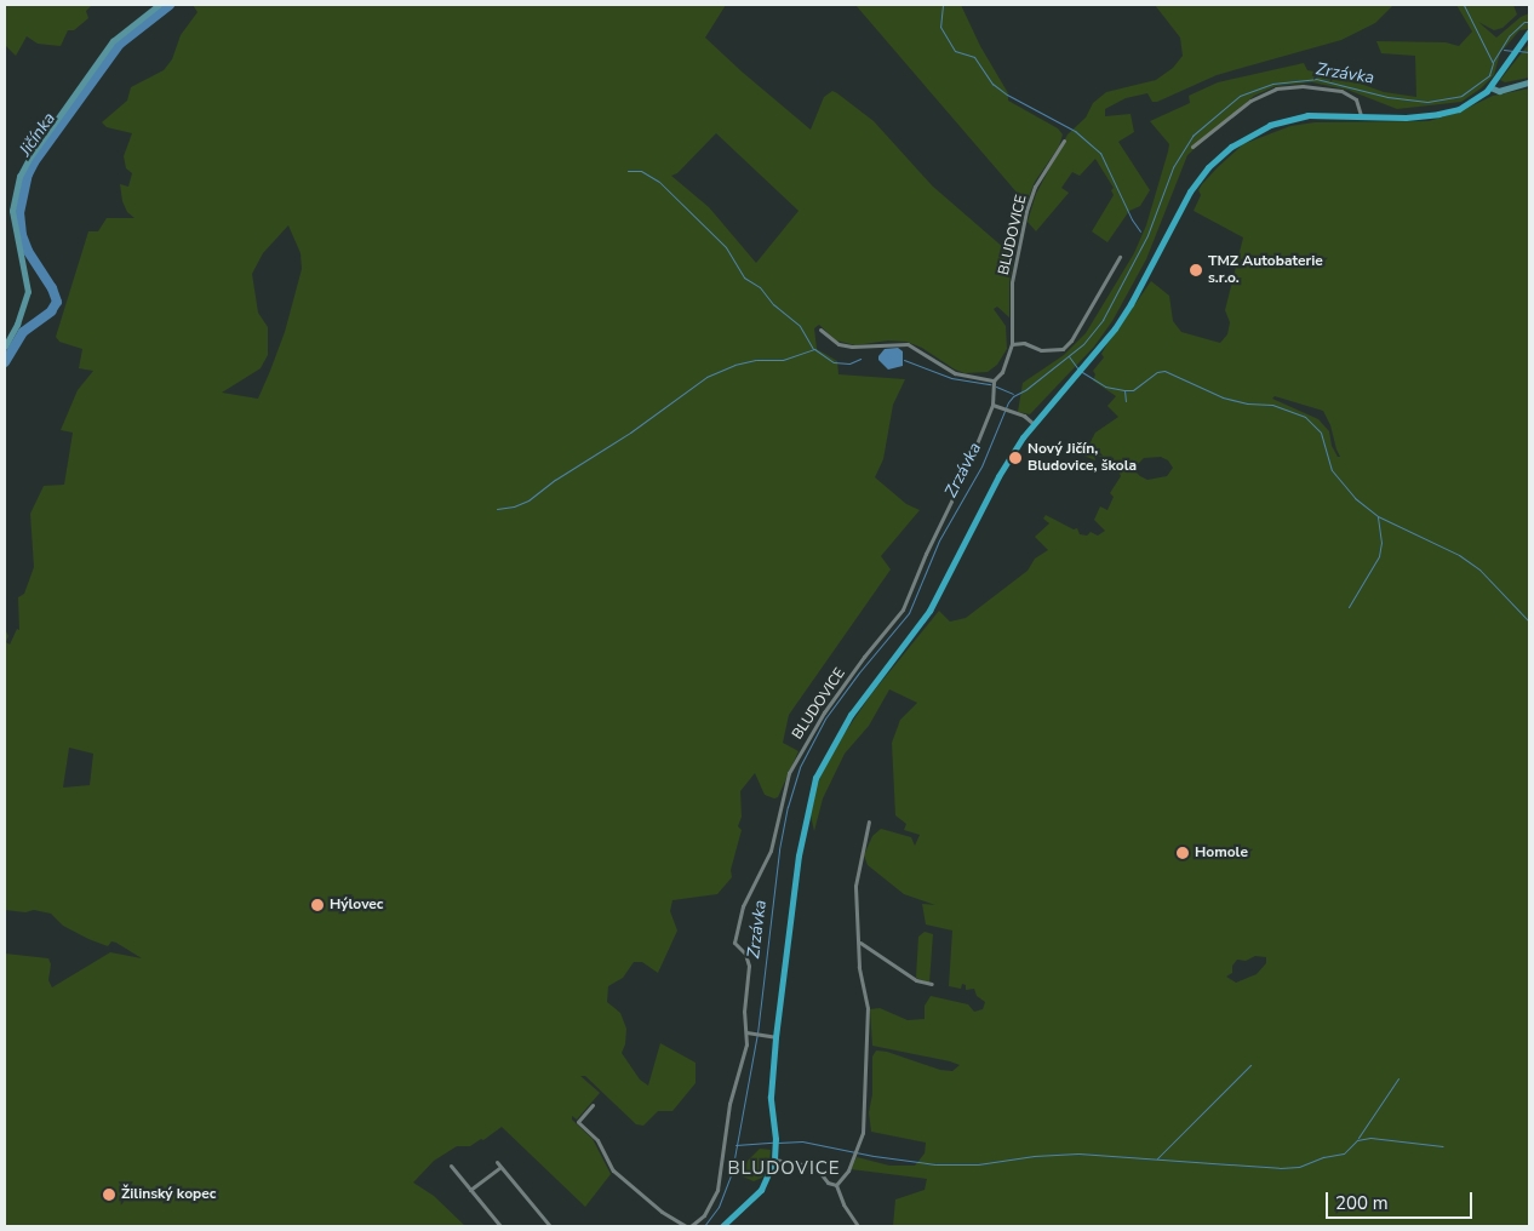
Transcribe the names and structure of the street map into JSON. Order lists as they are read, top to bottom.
{
  "streets": {
    "street": ["BLUDOVICE"]
  },
  "districts": ["BLUDOVICE"],
  "water": ["Zrzávka", "Jičínka"],
  "places": [
    "TMZ Autobaterie s.r.o.",
    "Nový Jičín, Bludovice, škola",
    "Homole",
    "Hýlovec",
    "Žilinský kopec"
  ],
  "scale_bar": "200 m"
}
